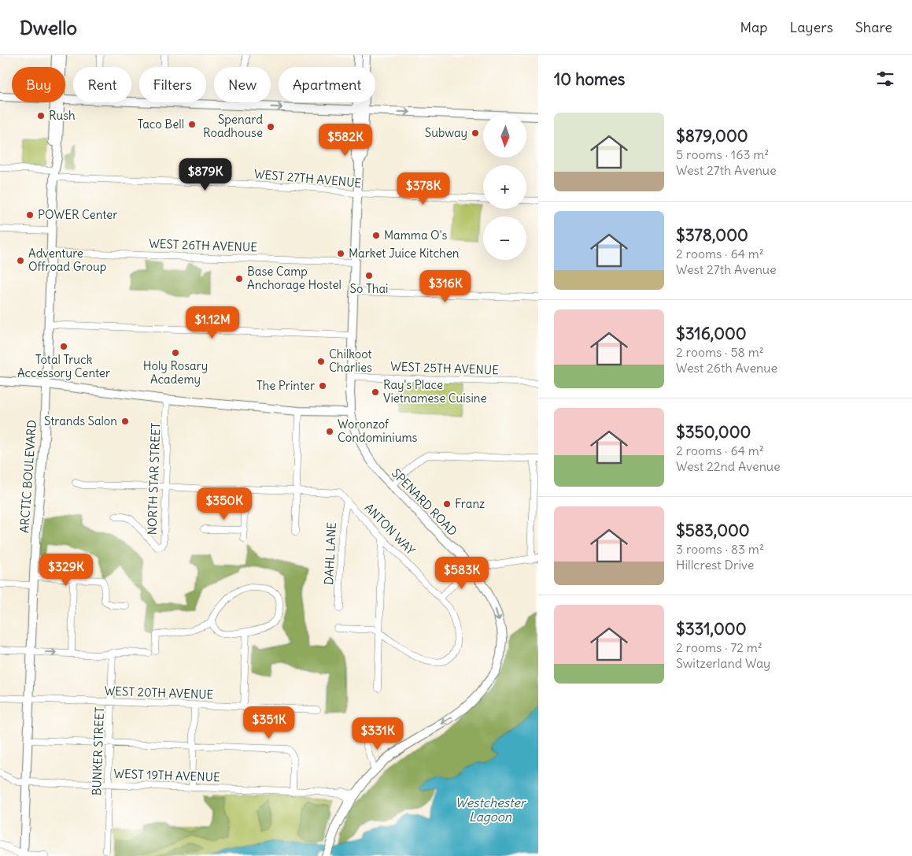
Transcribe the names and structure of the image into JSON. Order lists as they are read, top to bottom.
{
  "streets": {
    "main road": ["ARCTIC BOULEVARD", "SPENARD ROAD"],
    "street": [
      "WEST 27TH AVENUE",
      "WEST 26TH AVENUE",
      "WEST 25TH AVENUE",
      "NORTH STAR STREET",
      "ANTON WAY",
      "DAHL LANE",
      "WEST 20TH AVENUE",
      "BUNKER STREET",
      "WEST 19TH AVENUE"
    ]
  },
  "crossings": [
    ["WEST 27TH AVENUE", "ARCTIC BOULEVARD"],
    ["WEST 27TH AVENUE", "SPENARD ROAD"],
    ["WEST 26TH AVENUE", "ARCTIC BOULEVARD"],
    ["WEST 26TH AVENUE", "SPENARD ROAD"],
    ["WEST 25TH AVENUE", "SPENARD ROAD"],
    ["ARCTIC BOULEVARD", "WEST 20TH AVENUE"],
    ["ARCTIC BOULEVARD", "WEST 19TH AVENUE"],
    ["SPENARD ROAD", "WEST 19TH AVENUE"],
    ["ANTON WAY", "DAHL LANE"],
    ["WEST 20TH AVENUE", "BUNKER STREET"],
    ["BUNKER STREET", "WEST 19TH AVENUE"]
  ],
  "water": ["Westchester Lagoon"],
  "places": [
    "Rush",
    "Taco Bell",
    "Spenard Roadhouse",
    "Subway",
    "POWER Center",
    "Mamma O's",
    "Market Juice Kitchen",
    "Adventure Offroad Group",
    "So Thai",
    "Base Camp Anchorage Hostel",
    "Total Truck Accessory Center",
    "Holy Rosary Academy",
    "Chilkoot Charlies",
    "The Printer",
    "Ray's Place Vietnamese Cuisine",
    "Strands Salon",
    "Woronzof Condominiums",
    "Franz"
  ],
  "north": "bottom",
  "page": {
    "header": "Dwello",
    "nav": ["Map", "Layers", "Share"],
    "heading": "10 homes",
    "chip": [
      "Buy",
      "Rent",
      "Filters",
      "New",
      "Apartment"
    ],
    "list": [
      {
        "name": "$879,000",
        "note": "5 rooms · 163 m² · West 27th Avenue"
      },
      {
        "name": "$378,000",
        "note": "2 rooms · 64 m² · West 27th Avenue"
      },
      {
        "name": "$316,000",
        "note": "2 rooms · 58 m² · West 26th Avenue"
      },
      {
        "name": "$350,000",
        "note": "2 rooms · 64 m² · West 22nd Avenue"
      },
      {
        "name": "$583,000",
        "note": "3 rooms · 83 m² · Hillcrest Drive"
      },
      {
        "name": "$331,000",
        "note": "2 rooms · 72 m² · Switzerland Way"
      }
    ],
    "map_buttons": ["+", "−"],
    "price": [
      "$582K",
      "$879K",
      "$378K",
      "$316K",
      "$1.12M",
      "$350K",
      "$329K",
      "$583K",
      "$351K",
      "$331K"
    ]
  }
}
